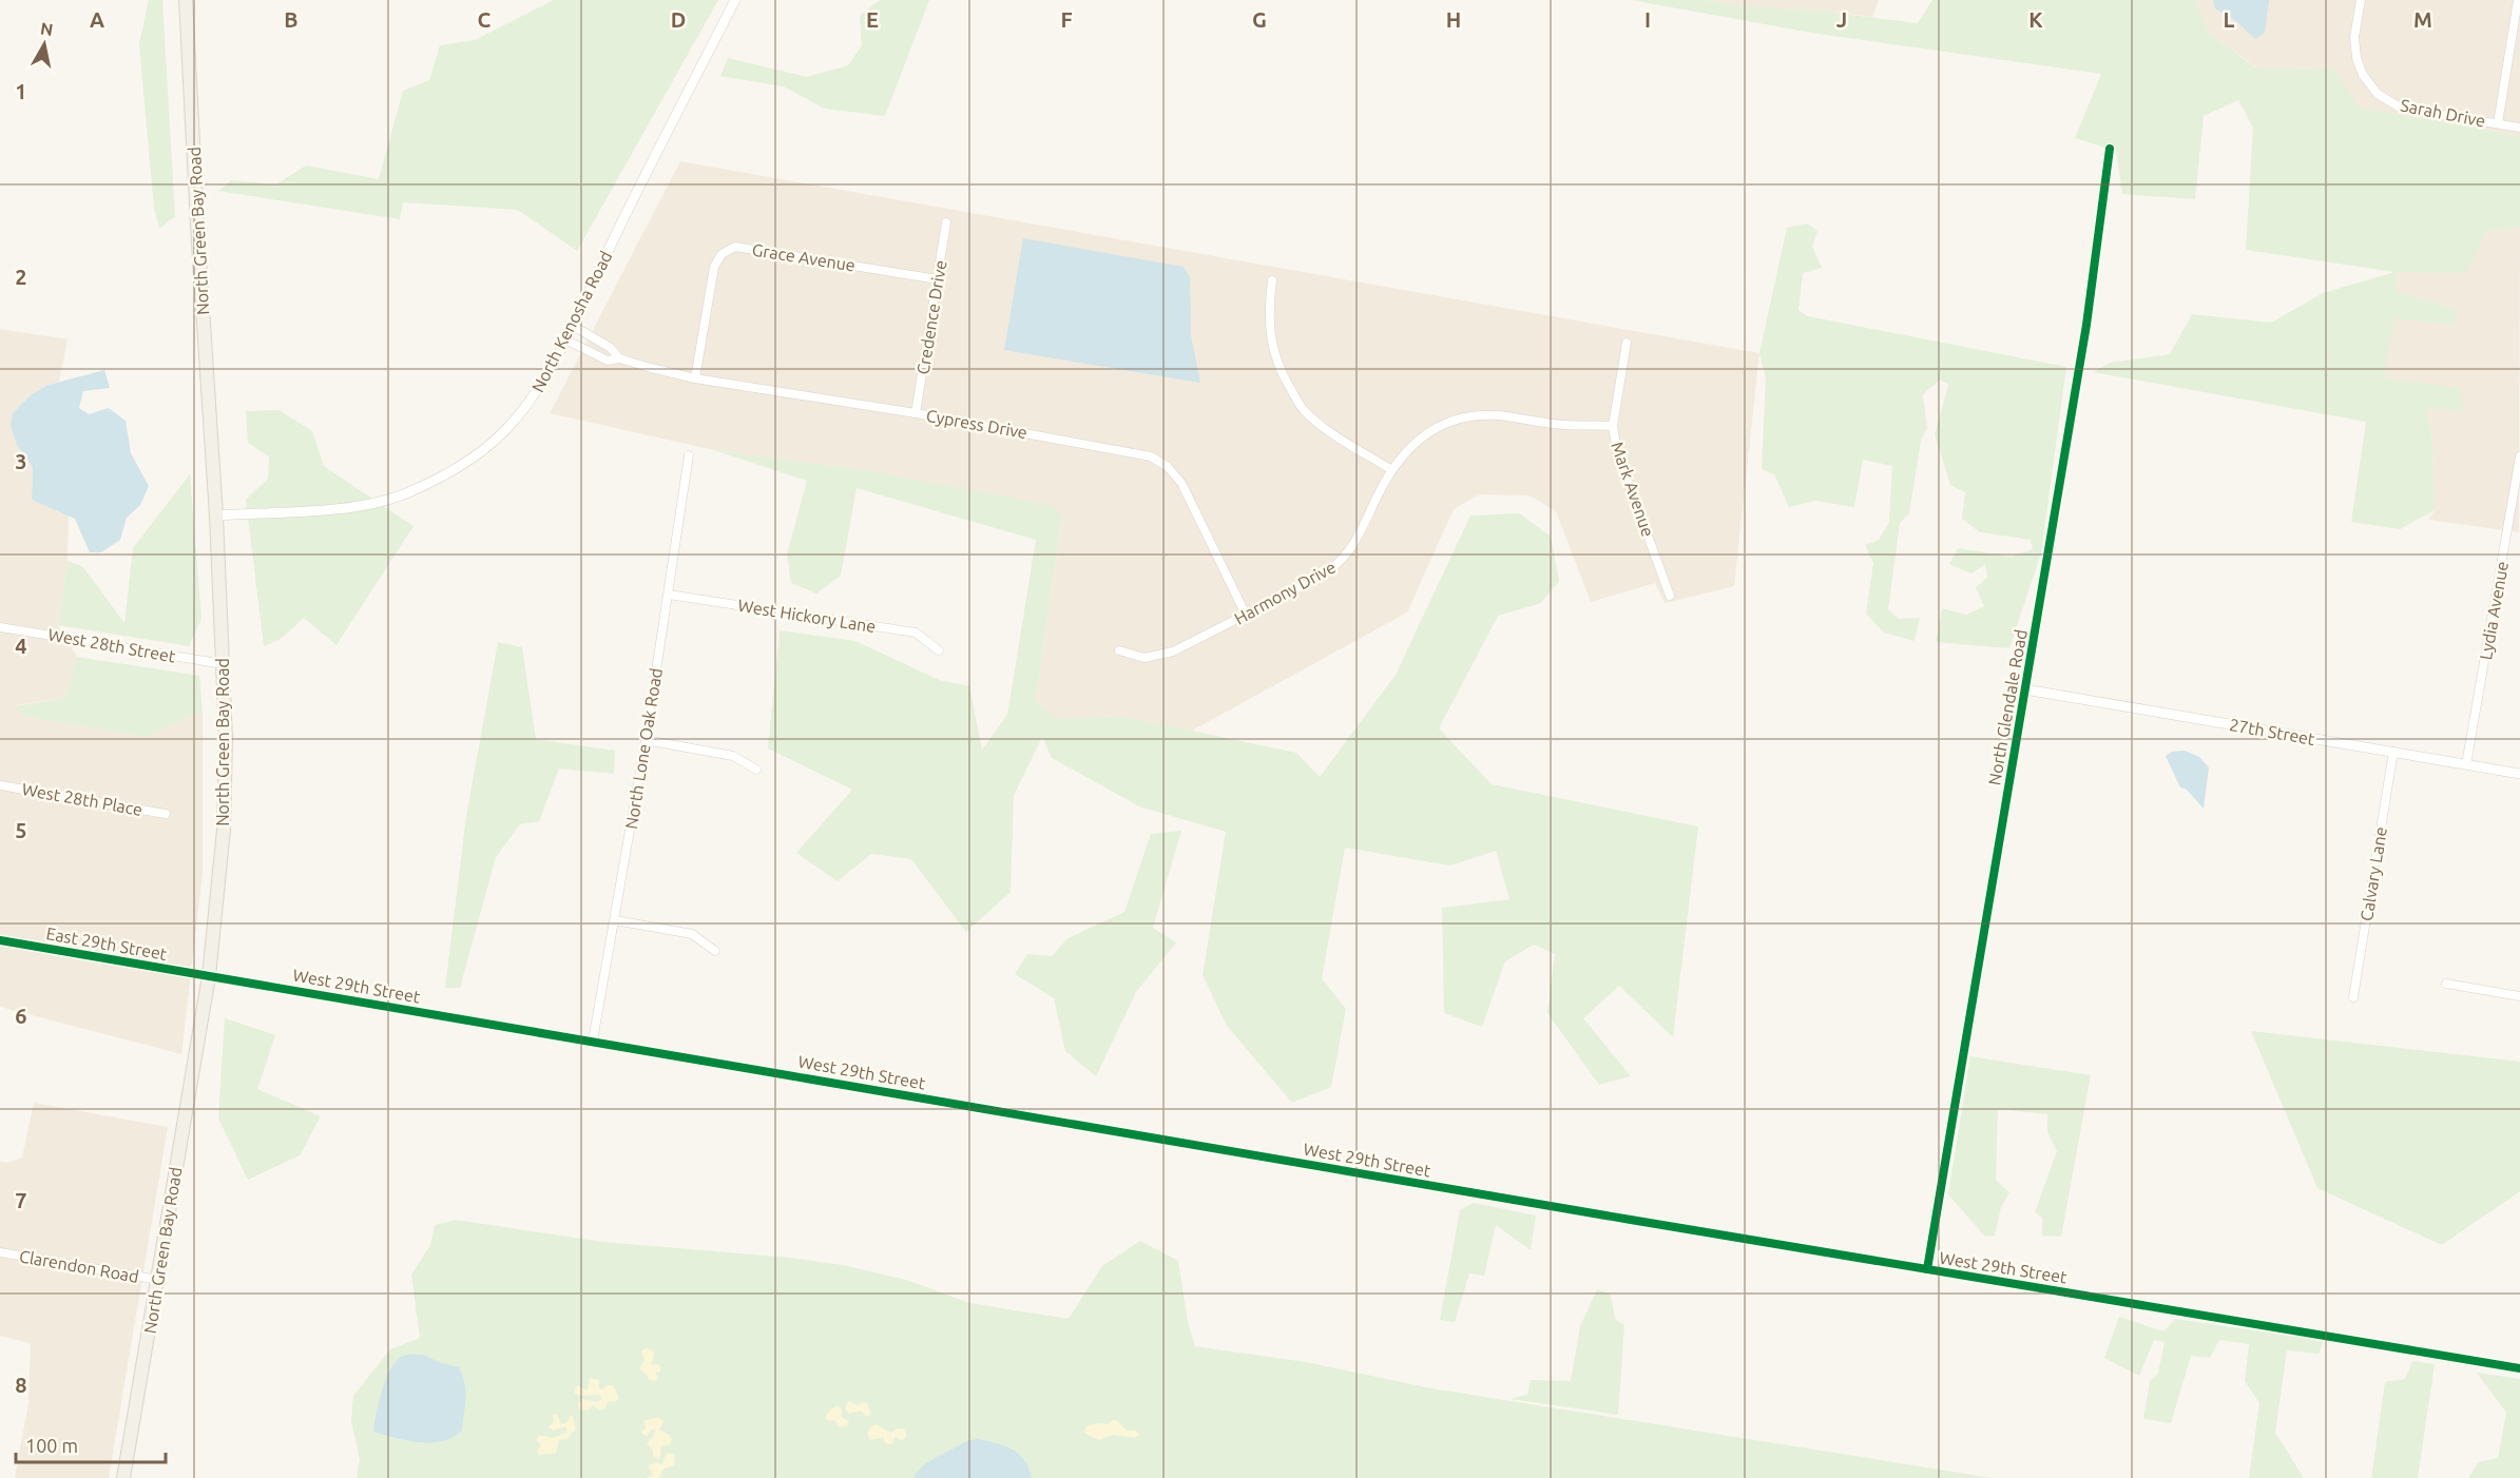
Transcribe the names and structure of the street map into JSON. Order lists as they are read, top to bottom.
{
  "streets": {
    "main road": ["North Green Bay Road"],
    "street": [
      "Sarah Drive",
      "Grace Avenue",
      "Credence Drive",
      "North Kenosha Road",
      "Cypress Drive",
      "Mark Avenue",
      "Harmony Drive",
      "Lydia Avenue",
      "West Hickory Lane",
      "West 28th Street",
      "North Glendale Road",
      "27th Street",
      "North Lone Oak Road",
      "West 28th Place",
      "Calvary Lane",
      "East 29th Street",
      "West 29th Street",
      "Clarendon Road"
    ]
  },
  "crossings": [
    ["North Green Bay Road", "North Kenosha Road"],
    ["North Green Bay Road", "West 28th Street"],
    ["North Green Bay Road", "East 29th Street"],
    ["North Green Bay Road", "West 29th Street"],
    ["North Green Bay Road", "Clarendon Road"],
    ["Grace Avenue", "Credence Drive"],
    ["Grace Avenue", "Cypress Drive"],
    ["Credence Drive", "Cypress Drive"],
    ["North Kenosha Road", "Cypress Drive"],
    ["Cypress Drive", "Harmony Drive"],
    ["Mark Avenue", "Harmony Drive"],
    ["Lydia Avenue", "27th Street"],
    ["West Hickory Lane", "North Lone Oak Road"],
    ["North Glendale Road", "27th Street"],
    ["North Glendale Road", "West 29th Street"],
    ["27th Street", "Calvary Lane"],
    ["North Lone Oak Road", "West 29th Street"],
    ["East 29th Street", "West 29th Street"]
  ],
  "scale_bar": "100 m",
  "north": "top",
  "grid": {
    "columns": [
      "A",
      "B",
      "C",
      "D",
      "E",
      "F",
      "G",
      "H",
      "I",
      "J",
      "K",
      "L",
      "M"
    ],
    "rows": [
      "1",
      "2",
      "3",
      "4",
      "5",
      "6",
      "7",
      "8"
    ]
  }
}
